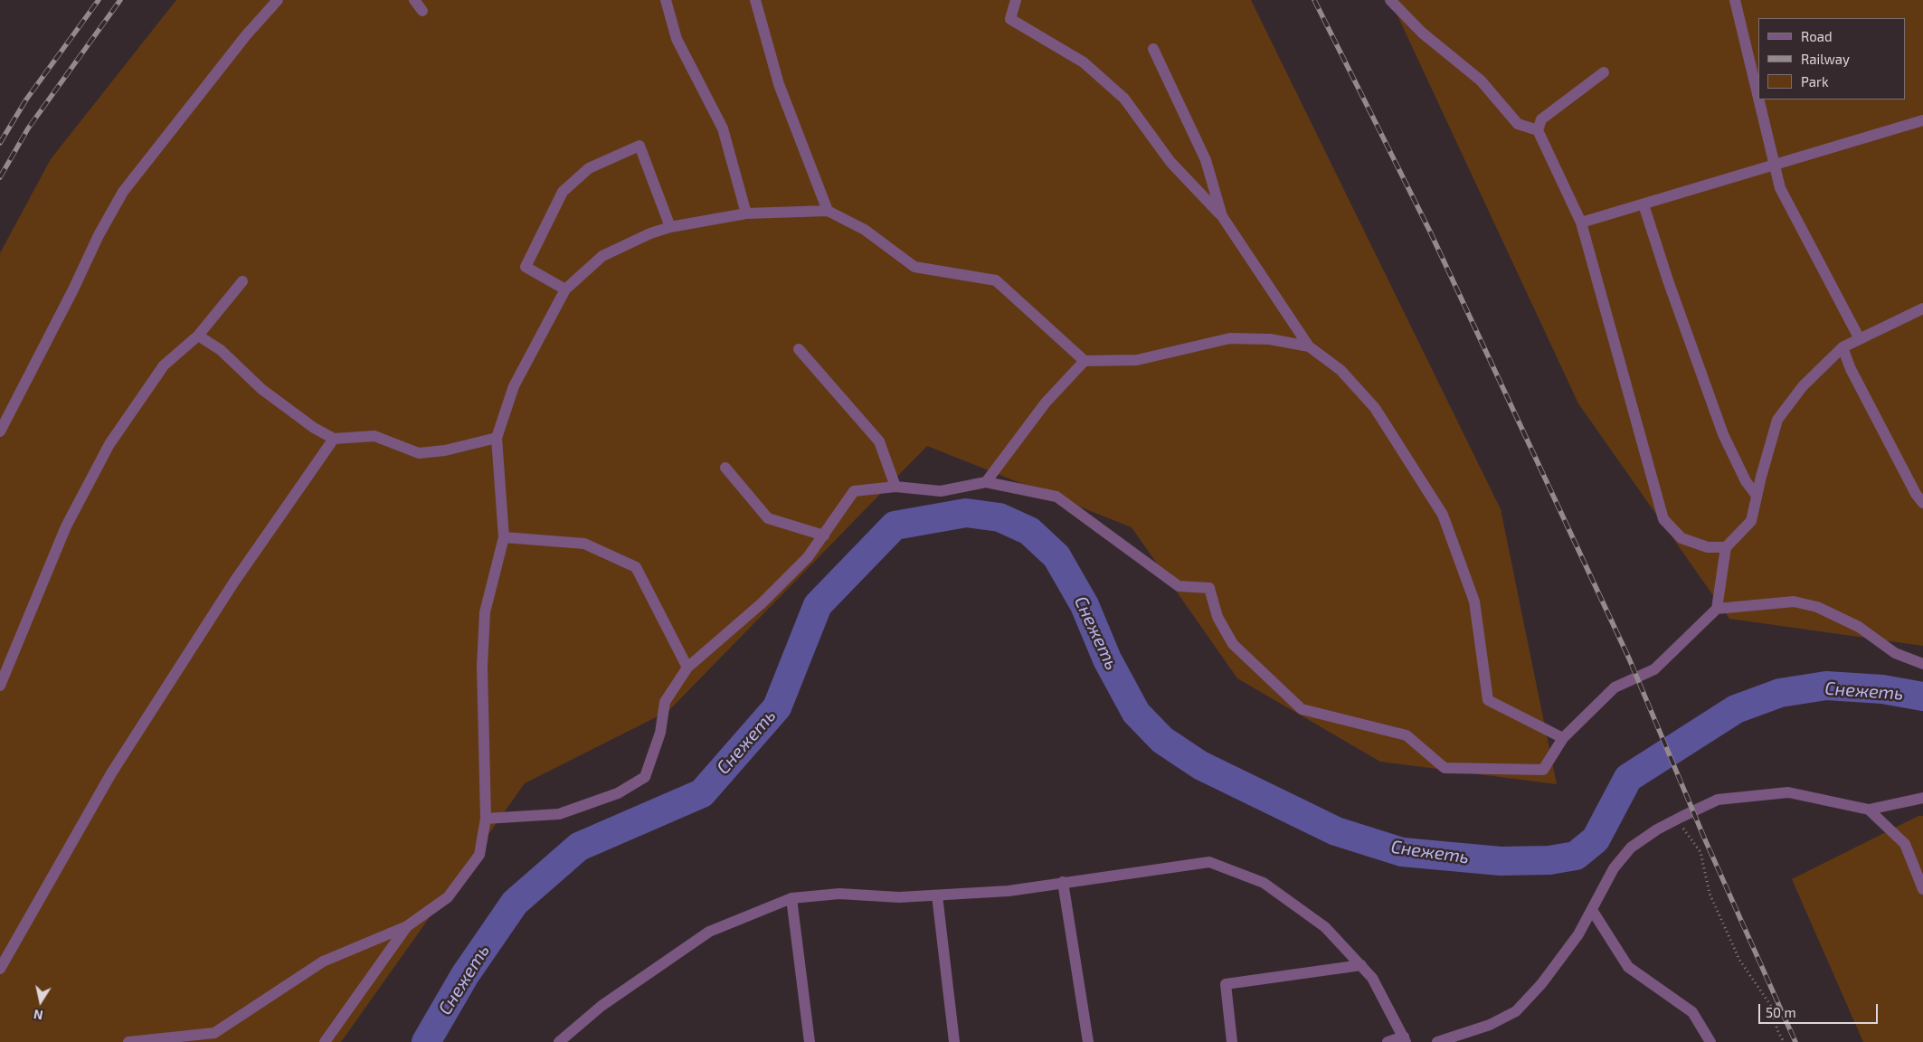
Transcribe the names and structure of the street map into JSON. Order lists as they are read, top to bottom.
{
  "water": ["Снежеть"],
  "legend": ["Road", "Railway", "Park"],
  "scale_bar": "50 m",
  "north": "bottom"
}
